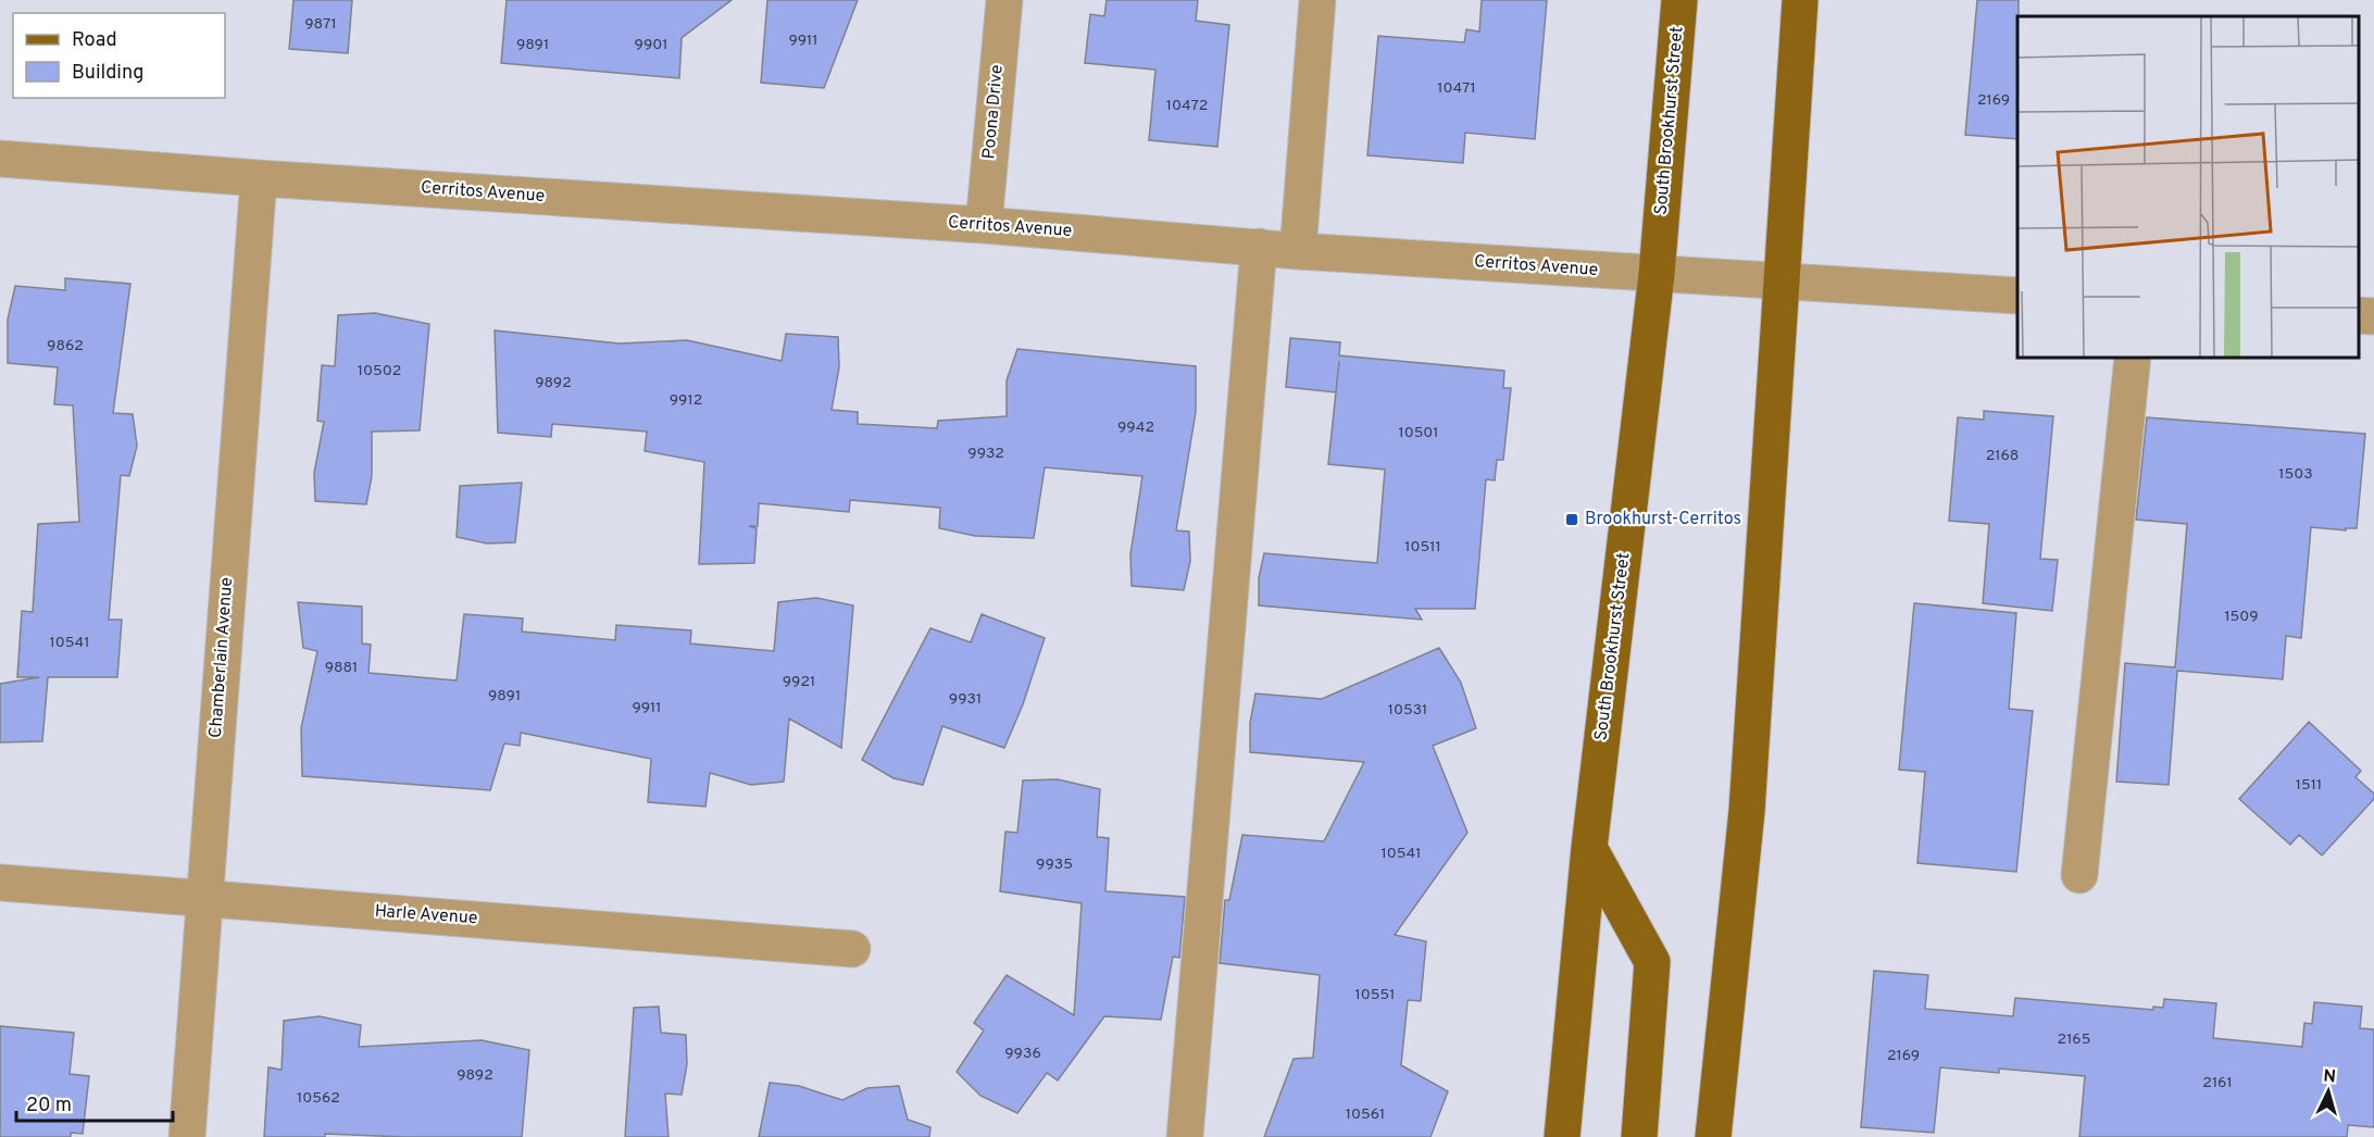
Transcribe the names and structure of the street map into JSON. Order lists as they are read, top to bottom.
{
  "streets": {
    "main road": ["South Brookhurst Street"],
    "street": [
      "Poona Drive",
      "Cerritos Avenue",
      "Chamberlain Avenue",
      "Harle Avenue"
    ]
  },
  "crossings": [
    ["Poona Drive", "Cerritos Avenue"],
    ["South Brookhurst Street", "Cerritos Avenue"],
    ["Cerritos Avenue", "Chamberlain Avenue"],
    ["Chamberlain Avenue", "Harle Avenue"]
  ],
  "places": {
    "transit": ["Brookhurst-Cerritos"]
  },
  "house_numbers": [
    "9871",
    "9911",
    "9891",
    "9901",
    "10471",
    "2169",
    "10472",
    "9862",
    "10502",
    "9892",
    "9912",
    "9942",
    "10501",
    "9932",
    "2168",
    "1503",
    "10511",
    "1509",
    "10541",
    "9881",
    "9921",
    "9891",
    "9931",
    "9911",
    "10531",
    "1511",
    "10541",
    "9935",
    "10551",
    "2165",
    "9936",
    "2169",
    "9892",
    "2161",
    "10562",
    "10561"
  ],
  "legend": ["Road", "Building"],
  "scale_bar": "20 m",
  "north": "top"
}
